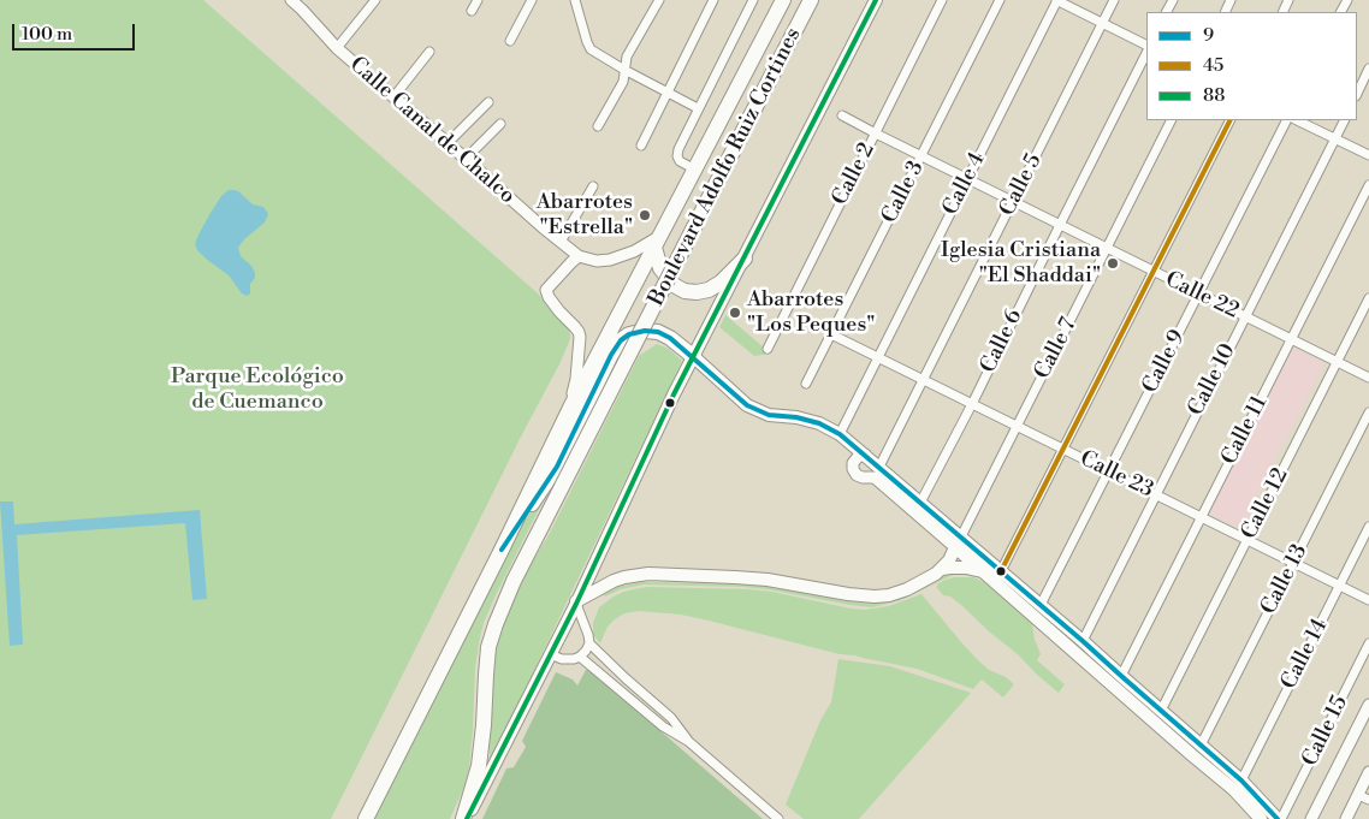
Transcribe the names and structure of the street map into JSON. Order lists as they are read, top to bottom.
{
  "streets": {
    "highway": ["Boulevard Adolfo Ruiz Cortines"],
    "street": [
      "Calle Canal de Chalco",
      "Calle 2",
      "Calle 4",
      "Calle 5",
      "Calle 3",
      "Calle 22",
      "Calle 6",
      "Calle 7",
      "Calle 9",
      "Calle 10",
      "Calle 11",
      "Calle 23",
      "Calle 12",
      "Calle 13",
      "Calle 14",
      "Calle 15"
    ]
  },
  "crossings": [
    ["Calle 2", "Calle 22"],
    ["Calle 4", "Calle 22"],
    ["Calle 4", "Calle 23"],
    ["Calle 5", "Calle 22"],
    ["Calle 5", "Calle 23"],
    ["Calle 3", "Calle 22"],
    ["Calle 3", "Calle 23"],
    ["Calle 22", "Calle 6"],
    ["Calle 22", "Calle 7"],
    ["Calle 22", "Calle 9"],
    ["Calle 22", "Calle 10"],
    ["Calle 22", "Calle 11"],
    ["Calle 22", "Calle 12"],
    ["Calle 6", "Calle 23"],
    ["Calle 7", "Calle 23"],
    ["Calle 9", "Calle 23"],
    ["Calle 10", "Calle 23"],
    ["Calle 11", "Calle 23"],
    ["Calle 23", "Calle 12"],
    ["Calle 23", "Calle 13"],
    ["Calle 23", "Calle 14"]
  ],
  "parks": ["Parque Ecológico de Cuemanco"],
  "places": ["Abarrotes \"Estrella\"", "Iglesia Cristiana \"El Shaddai\"", "Abarrotes \"Los Peques\""],
  "lines": ["transit line 88", "transit line 45", "transit line 9"],
  "legend": ["9", "45", "88"],
  "scale_bar": "100 m"
}
